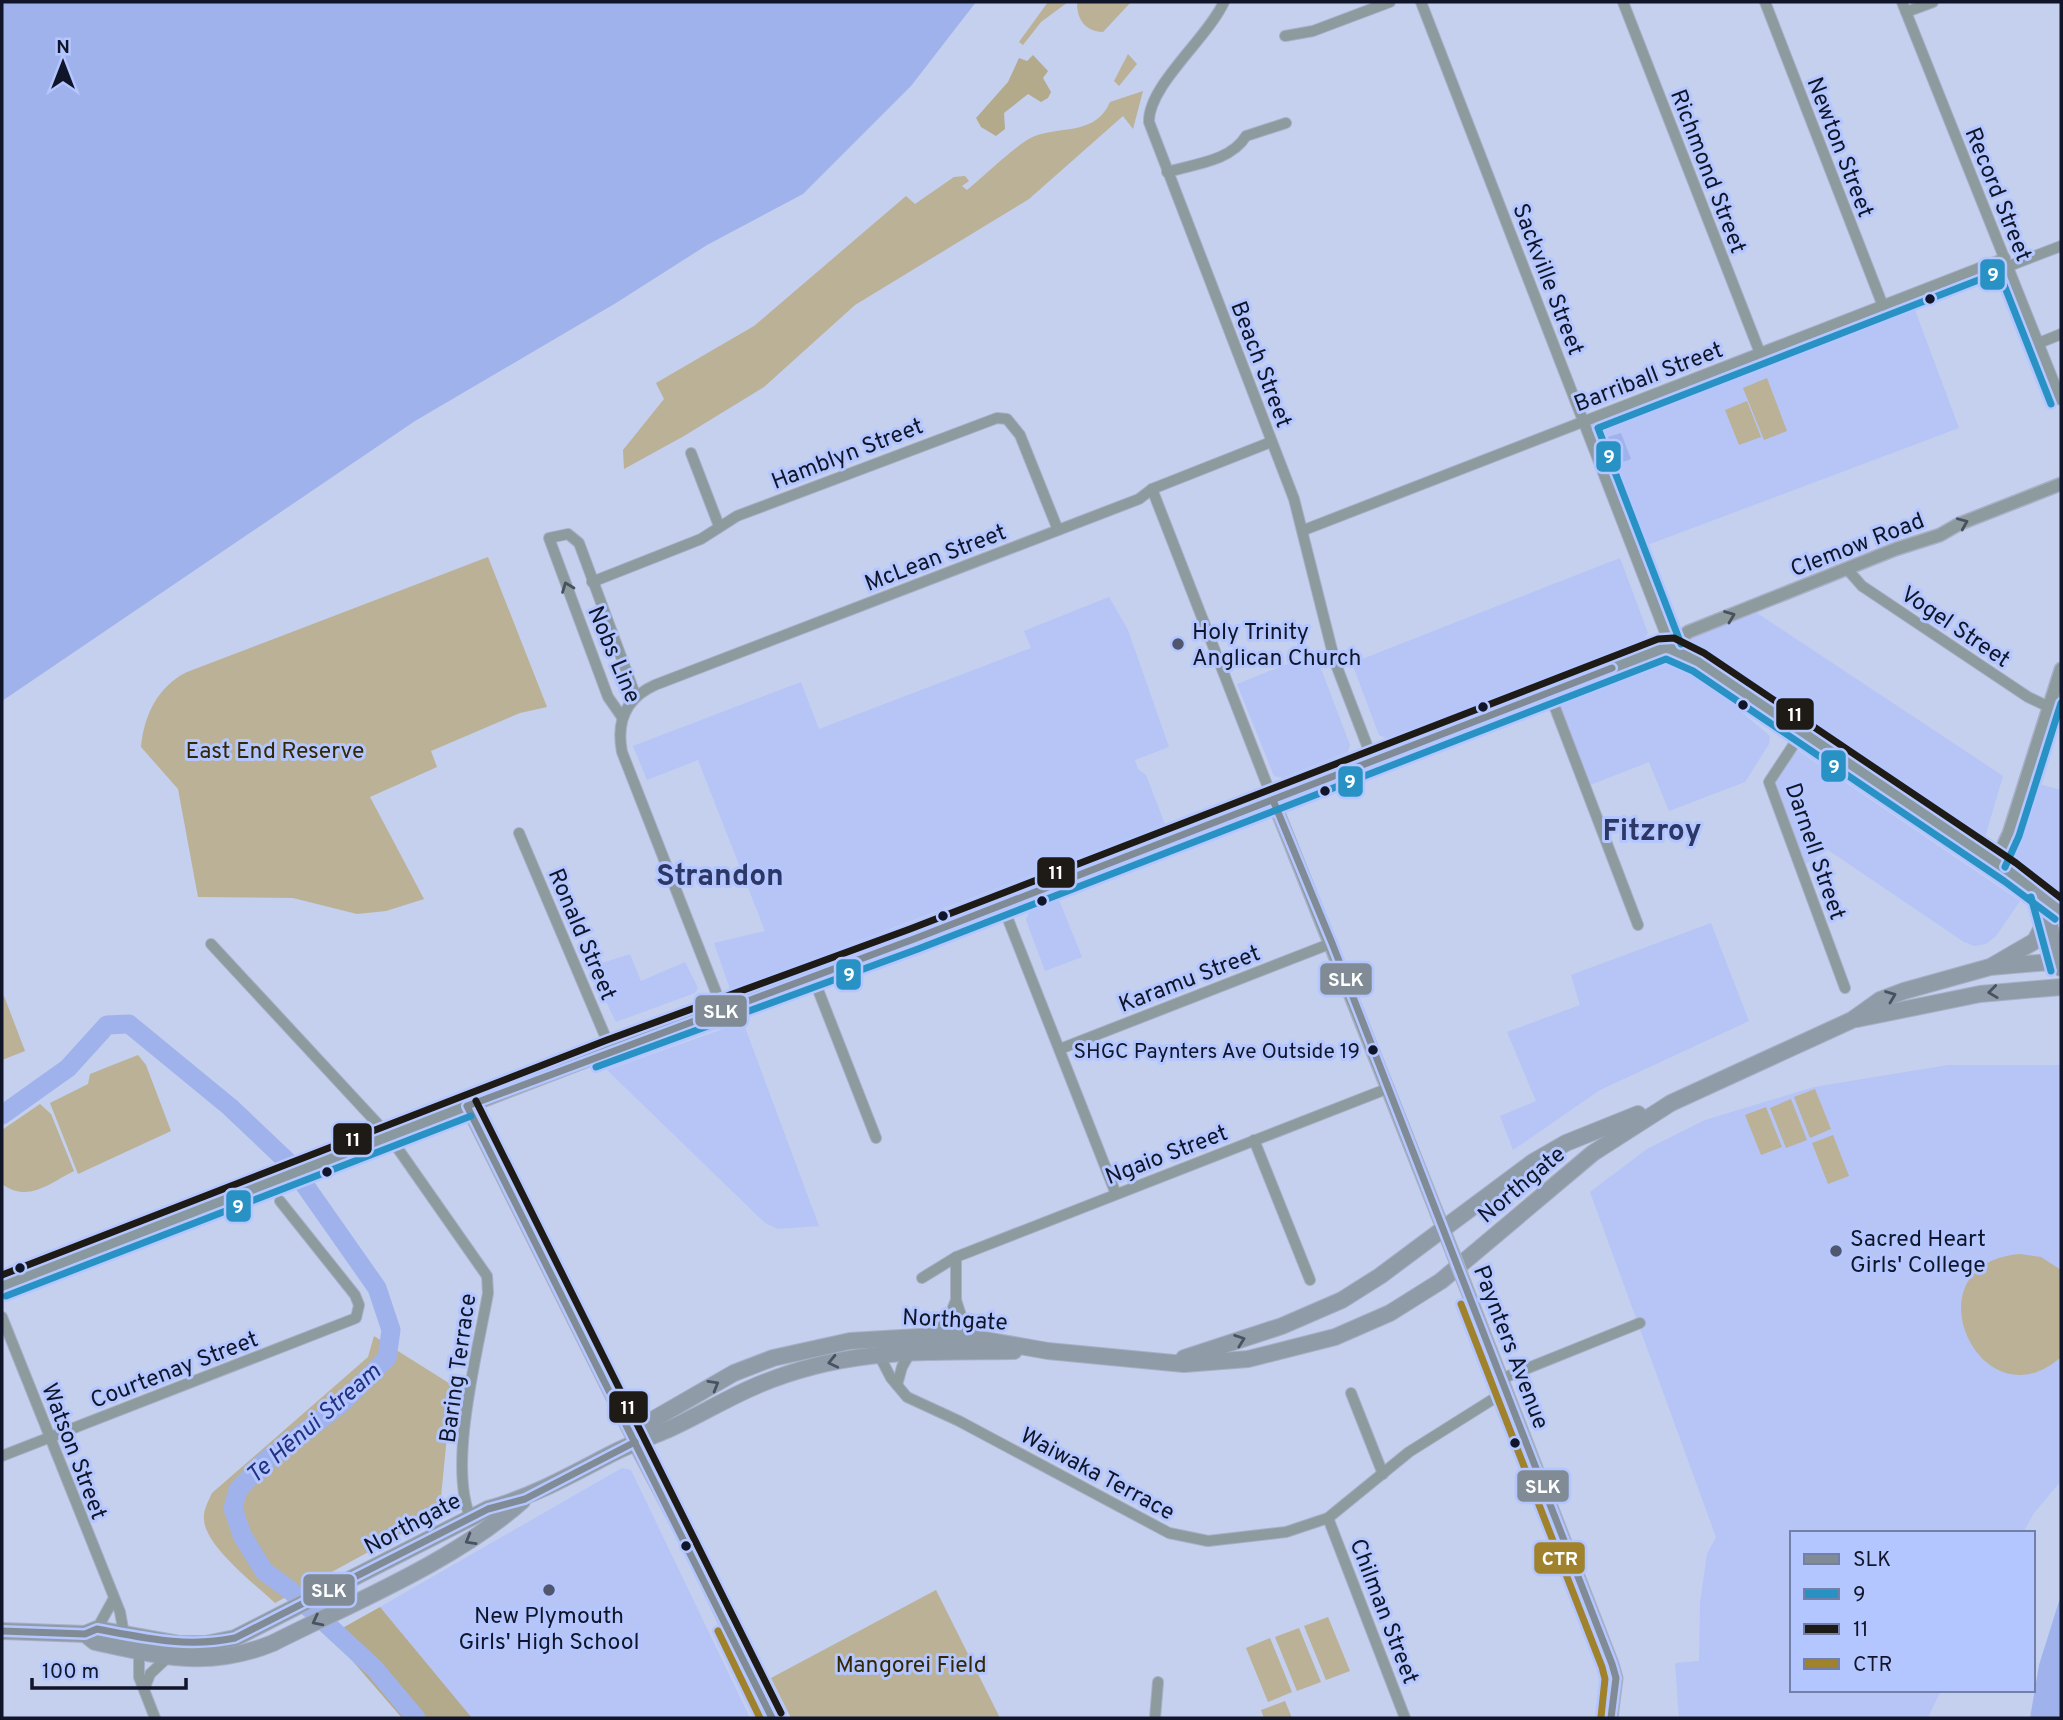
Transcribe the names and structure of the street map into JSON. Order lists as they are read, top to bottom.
{
  "streets": {
    "highway": ["Northgate"],
    "street": [
      "Newton Street",
      "Richmond Street",
      "Record Street",
      "Sackville Street",
      "Beach Street",
      "Barriball Street",
      "Hamblyn Street",
      "Clemow Road",
      "McLean Street",
      "Vogel Street",
      "Nobs Line",
      "Darnell Street",
      "Ronald Street",
      "Karamu Street",
      "Ngaio Street",
      "Paynters Avenue",
      "Baring Terrace",
      "Courtenay Street",
      "Watson Street",
      "Waiwaka Terrace",
      "Chilman Street"
    ]
  },
  "crossings": [
    ["Newton Street", "Barriball Street"],
    ["Richmond Street", "Barriball Street"],
    ["Record Street", "Barriball Street"],
    ["Sackville Street", "Barriball Street"],
    ["Sackville Street", "Clemow Road"],
    ["Beach Street", "Barriball Street"],
    ["Beach Street", "McLean Street"],
    ["Hamblyn Street", "McLean Street"],
    ["Hamblyn Street", "Nobs Line"],
    ["Clemow Road", "Vogel Street"],
    ["McLean Street", "Nobs Line"],
    ["Karamu Street", "Paynters Avenue"],
    ["Ngaio Street", "Paynters Avenue"],
    ["Northgate", "Baring Terrace"],
    ["Northgate", "Watson Street"],
    ["Northgate", "Waiwaka Terrace"],
    ["Paynters Avenue", "Waiwaka Terrace"],
    ["Courtenay Street", "Watson Street"],
    ["Waiwaka Terrace", "Chilman Street"]
  ],
  "one_way": ["Clemow Road"],
  "districts": ["Fitzroy", "Strandon"],
  "water": ["Te Hēnui Stream"],
  "parks": ["East End Reserve", "Mangorei Field"],
  "places": [
    "Holy Trinity Anglican Church",
    "SHGC Paynters Ave Outside 19",
    "Sacred Heart Girls' College",
    "New Plymouth Girls' High School"
  ],
  "lines": [
    "transit line 9",
    "transit line 11",
    "transit line SLK",
    "transit line CTR"
  ],
  "legend": [
    "SLK",
    "9",
    "11",
    "CTR"
  ],
  "scale_bar": "100 m",
  "north": "top"
}
